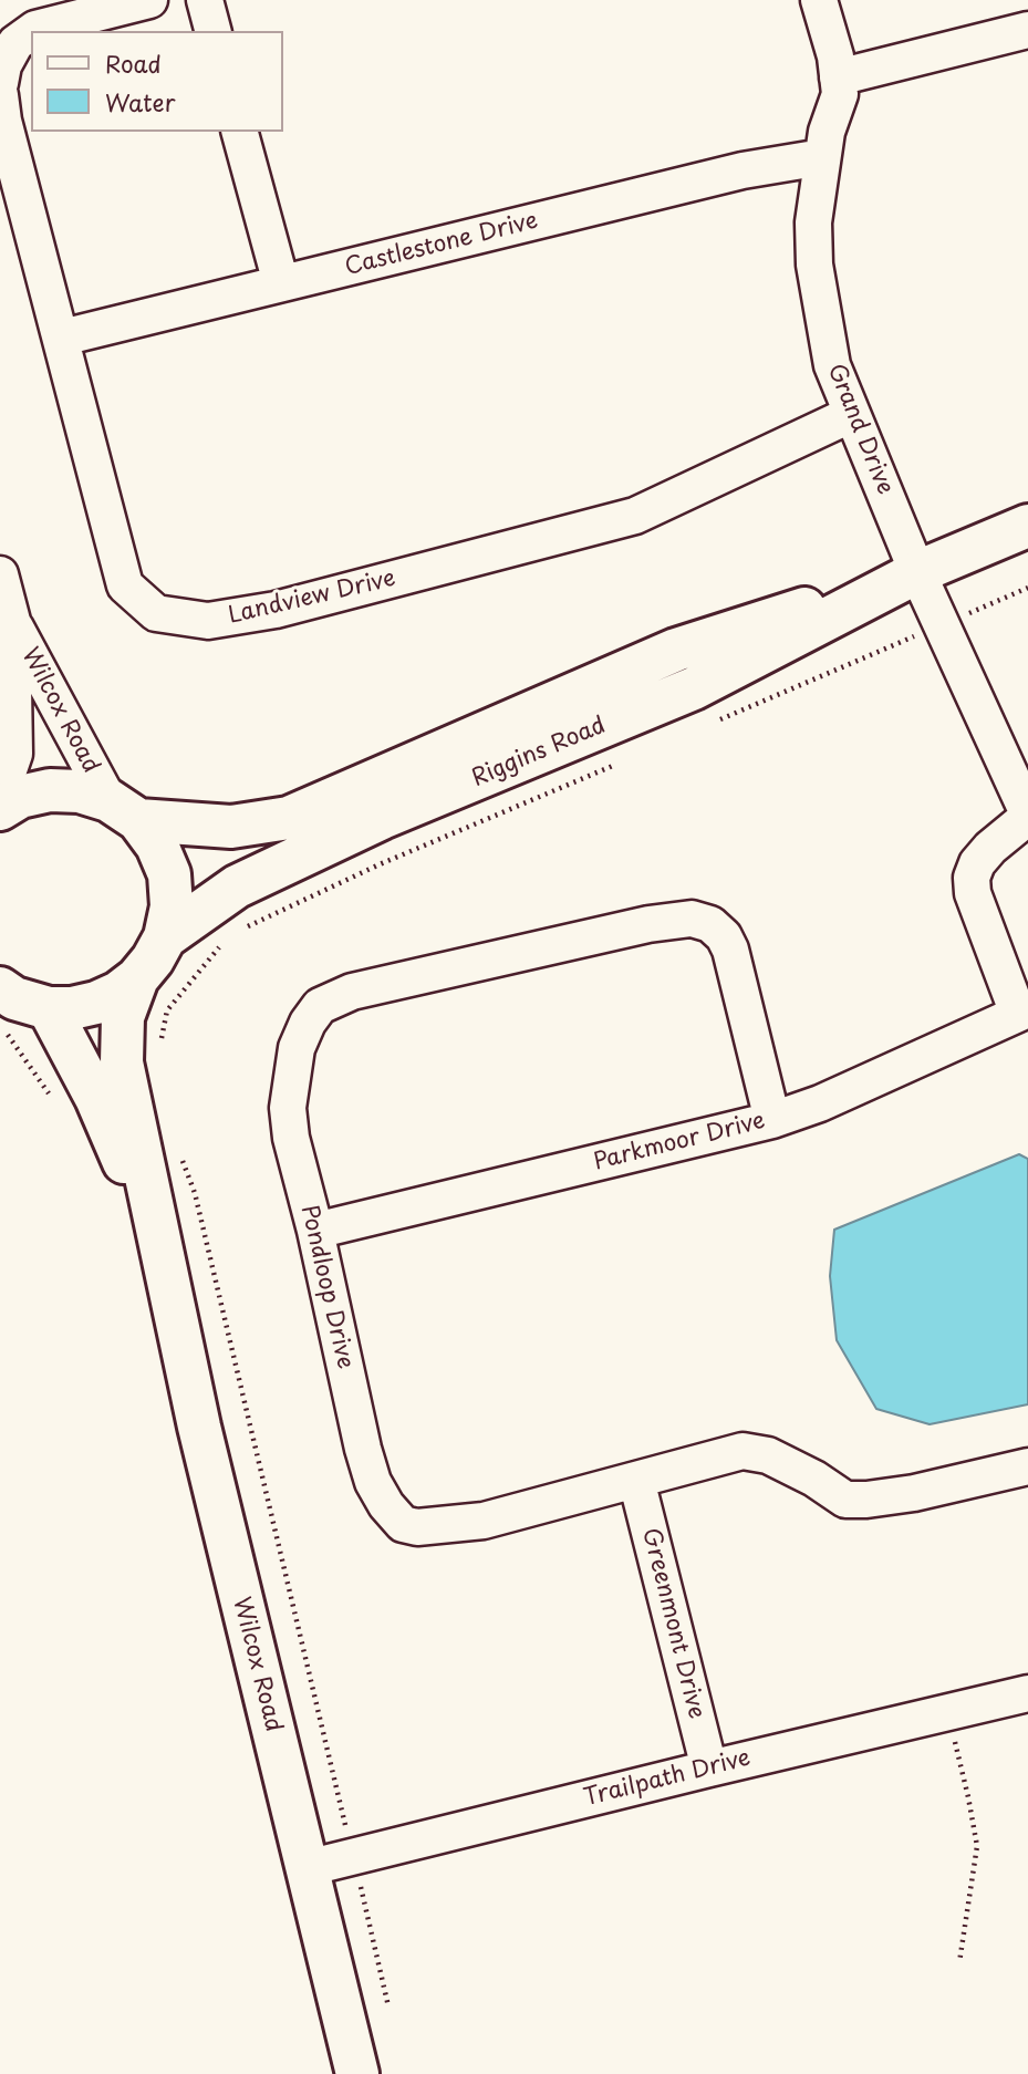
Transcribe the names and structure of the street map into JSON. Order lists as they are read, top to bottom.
{
  "streets": {
    "main road": ["Wilcox Road", "Riggins Road"],
    "street": [
      "Castlestone Drive",
      "Grand Drive",
      "Landview Drive",
      "Parkmoor Drive",
      "Pondloop Drive",
      "Greenmont Drive",
      "Trailpath Drive"
    ]
  },
  "crossings": [
    ["Castlestone Drive", "Grand Drive"],
    ["Castlestone Drive", "Landview Drive"],
    ["Grand Drive", "Landview Drive"],
    ["Grand Drive", "Riggins Road"],
    ["Wilcox Road", "Riggins Road"],
    ["Wilcox Road", "Trailpath Drive"],
    ["Parkmoor Drive", "Pondloop Drive"],
    ["Pondloop Drive", "Greenmont Drive"],
    ["Greenmont Drive", "Trailpath Drive"]
  ],
  "legend": ["Road", "Water"]
}
